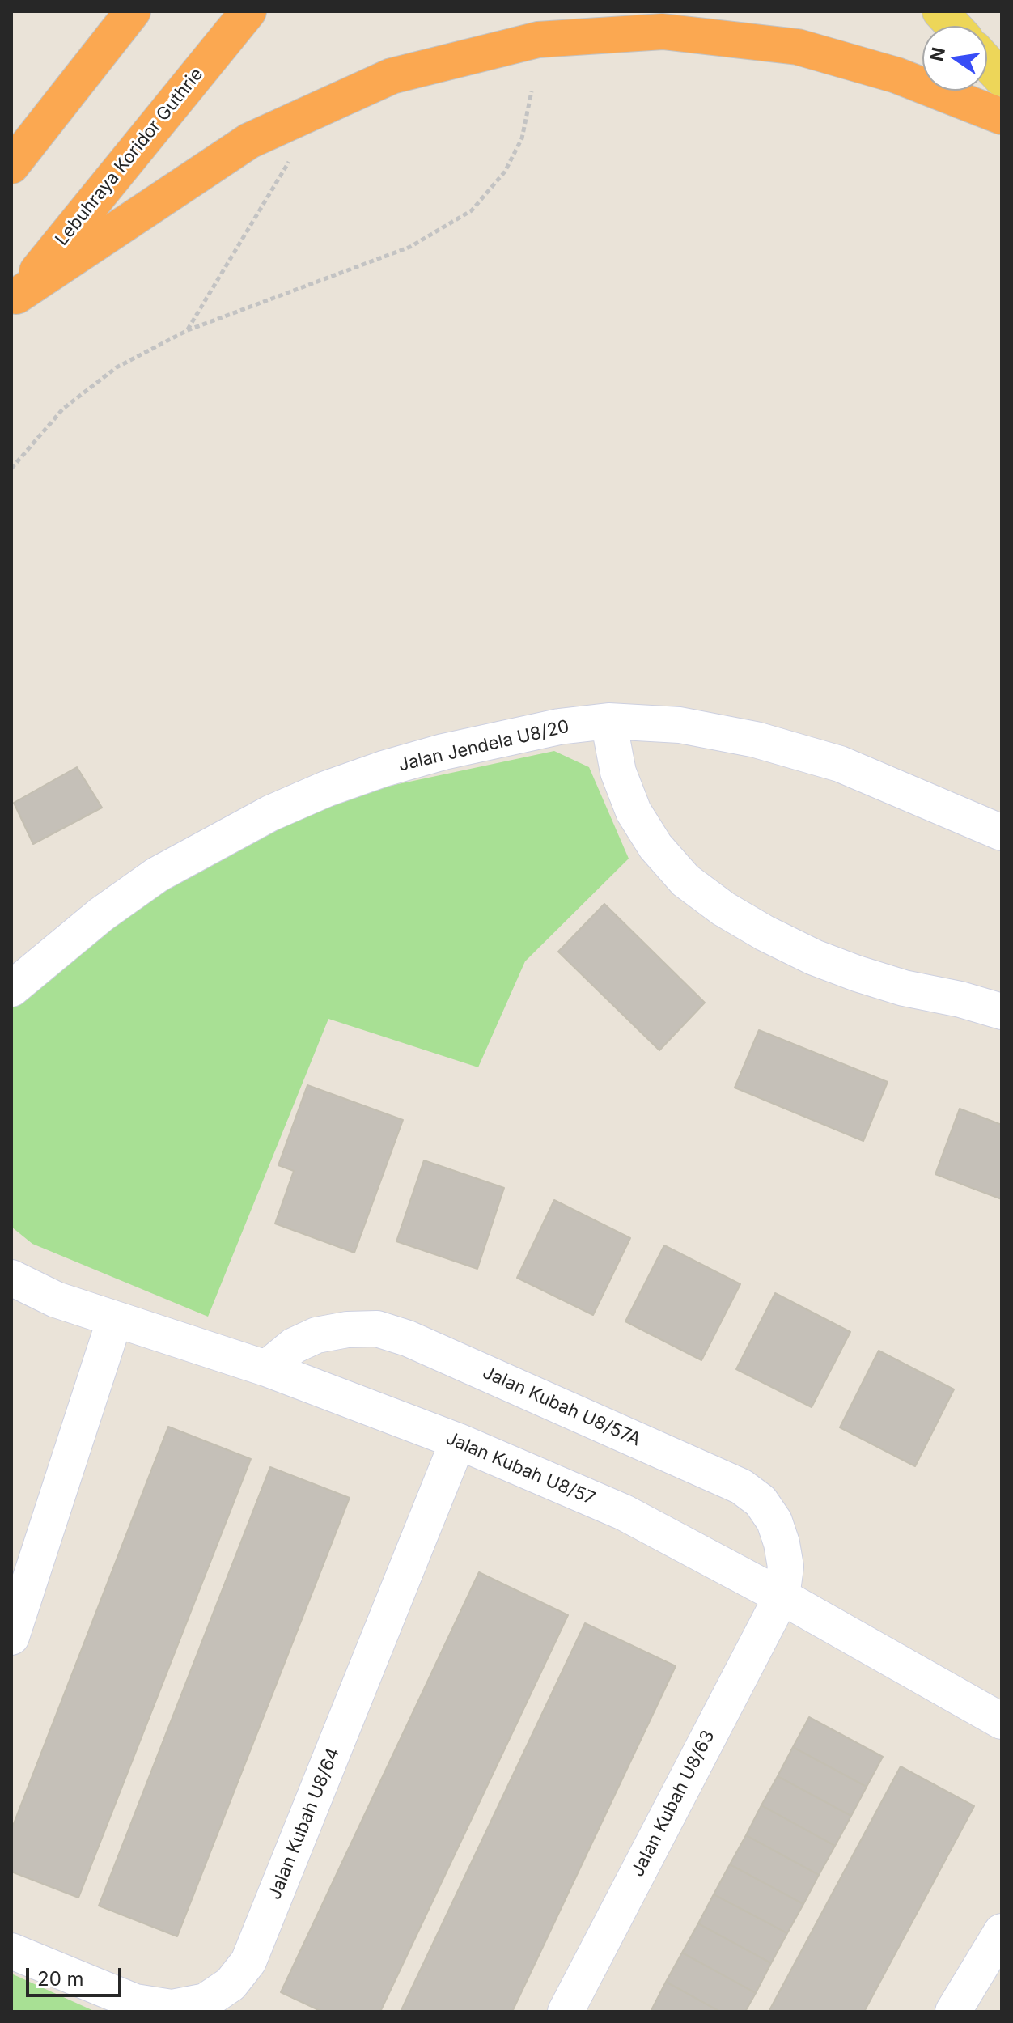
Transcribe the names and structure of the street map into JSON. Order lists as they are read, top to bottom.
{
  "streets": {
    "highway": ["Lebuhraya Koridor Guthrie"],
    "street": [
      "Jalan Jendela U8/20",
      "Jalan Kubah U8/57A",
      "Jalan Kubah U8/57",
      "Jalan Kubah U8/63",
      "Jalan Kubah U8/64"
    ]
  },
  "crossings": [
    ["Jalan Kubah U8/57A", "Jalan Kubah U8/57"],
    ["Jalan Kubah U8/57A", "Jalan Kubah U8/63"],
    ["Jalan Kubah U8/57", "Jalan Kubah U8/63"],
    ["Jalan Kubah U8/57", "Jalan Kubah U8/64"]
  ],
  "scale_bar": "20 m",
  "north": "left"
}
